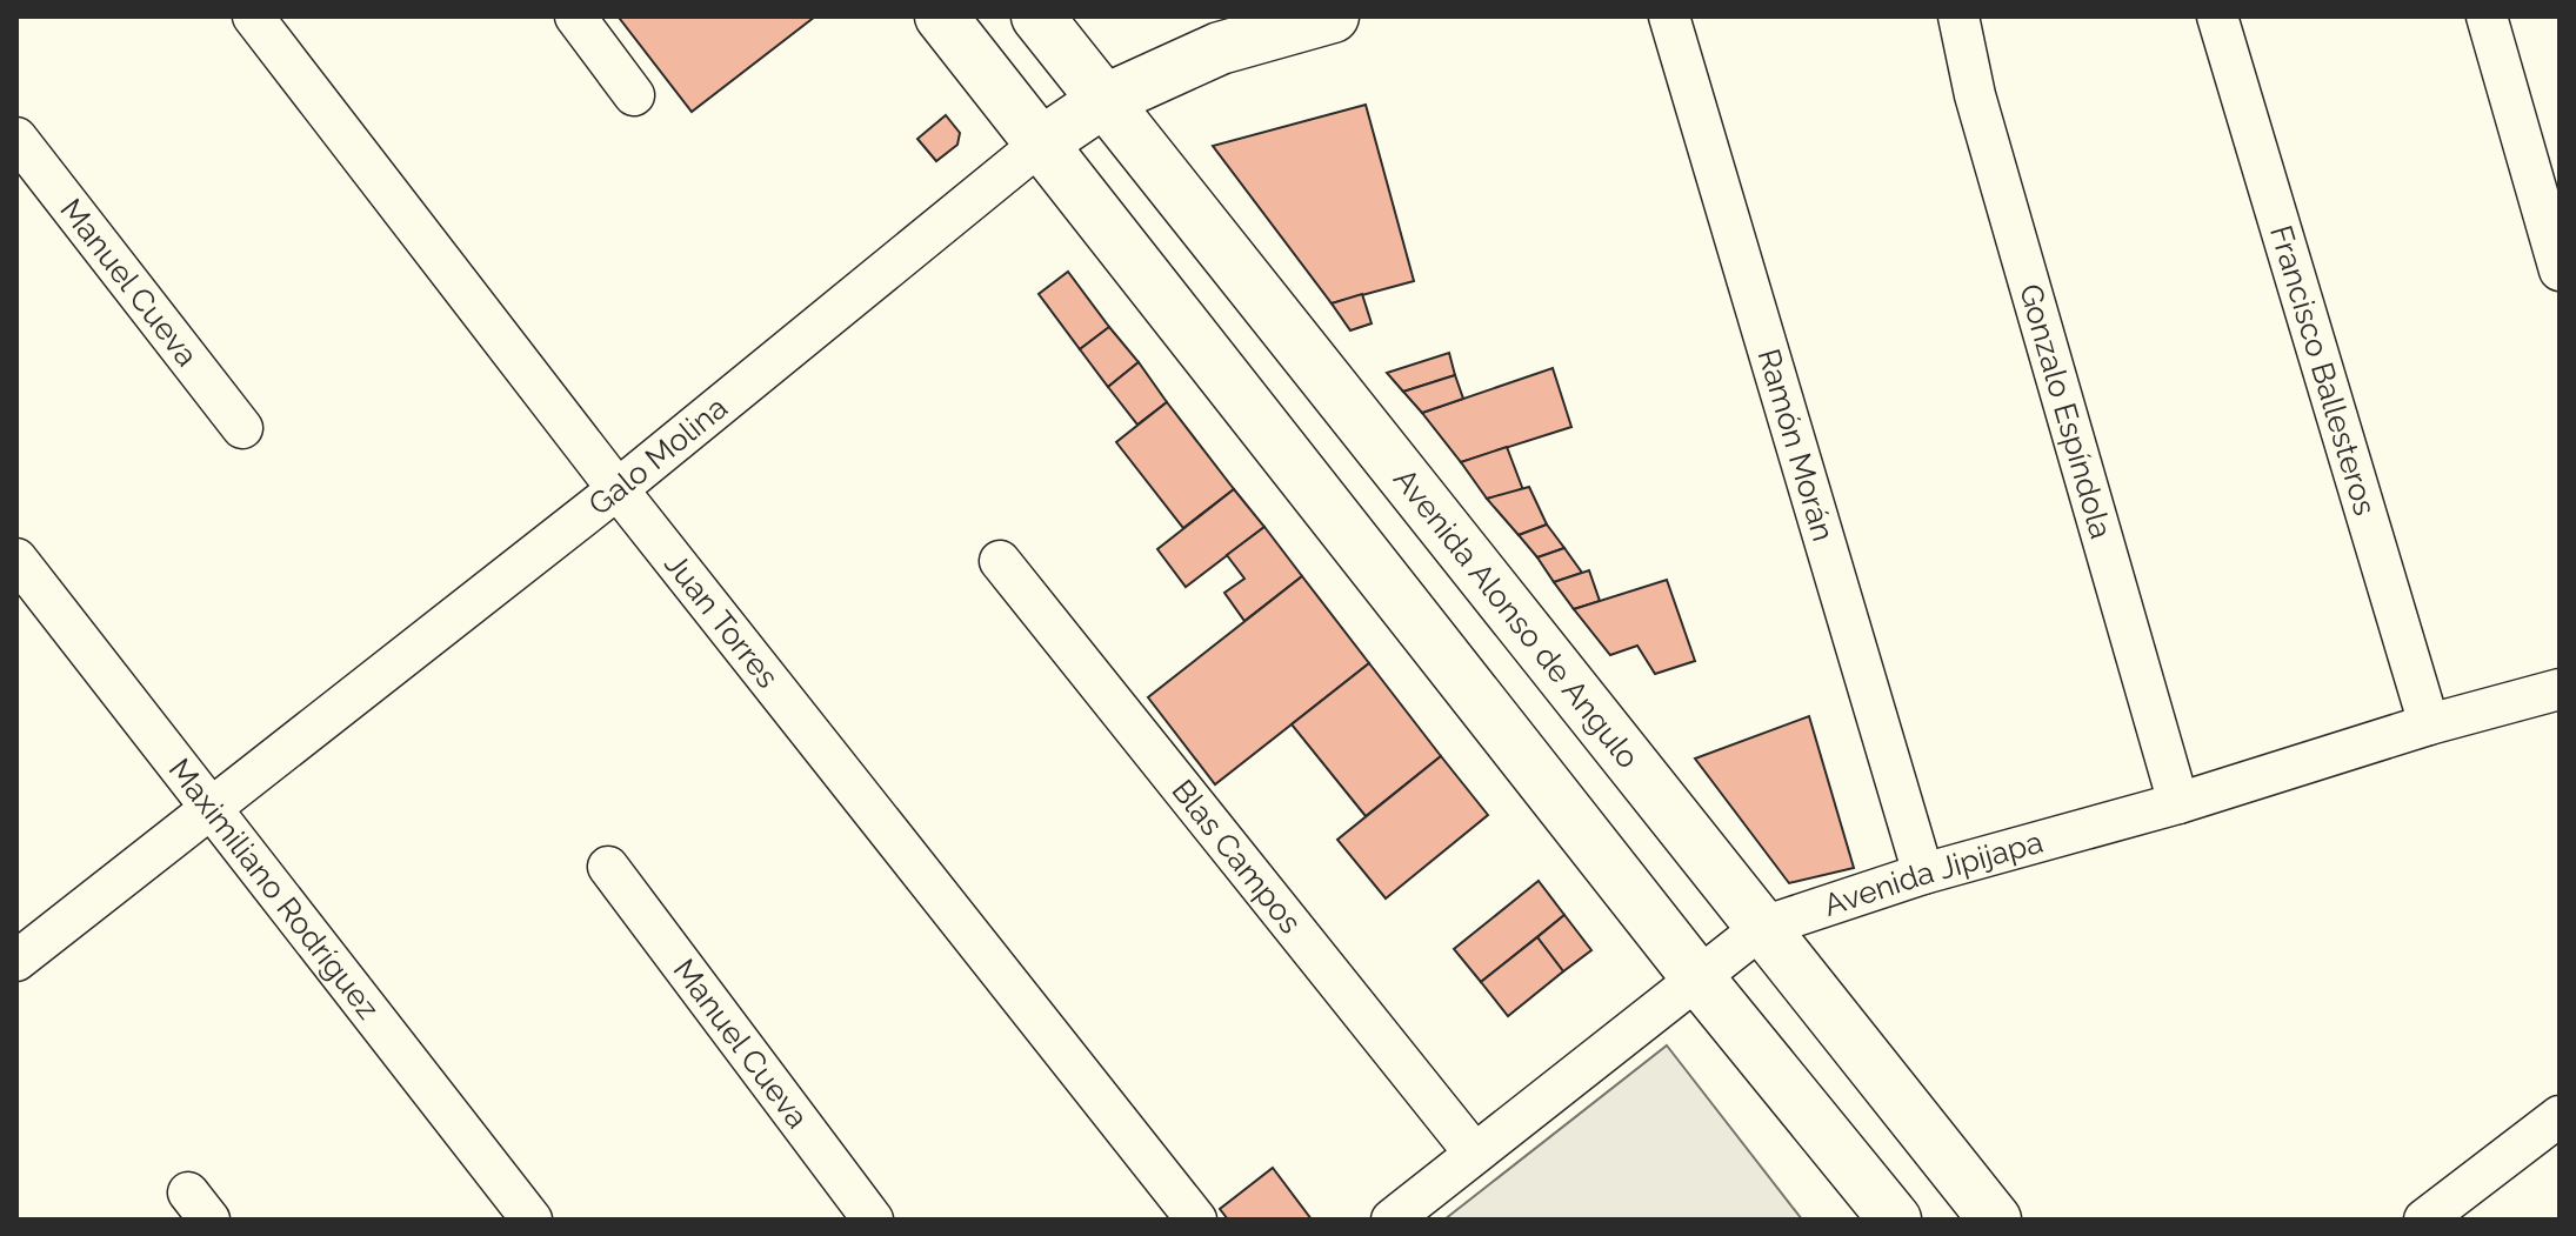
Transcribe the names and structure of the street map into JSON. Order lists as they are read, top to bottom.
{
  "streets": {
    "main road": ["Galo Molina", "Avenida Alonso de Angulo"],
    "street": [
      "Manuel Cueva",
      "Francisco Ballesteros",
      "Gonzalo Espíndola",
      "Ramón Morán",
      "Juan Torres",
      "Blas Campos",
      "Avenida Jipijapa",
      "Maximiliano Rodríguez"
    ]
  },
  "crossings": [
    ["Francisco Ballesteros", "Avenida Jipijapa"],
    ["Gonzalo Espíndola", "Avenida Jipijapa"],
    ["Ramón Morán", "Avenida Jipijapa"],
    ["Galo Molina", "Avenida Alonso de Angulo"],
    ["Galo Molina", "Juan Torres"],
    ["Galo Molina", "Maximiliano Rodríguez"],
    ["Avenida Alonso de Angulo", "Avenida Jipijapa"],
    ["Blas Campos", "Avenida Jipijapa"]
  ]
}
